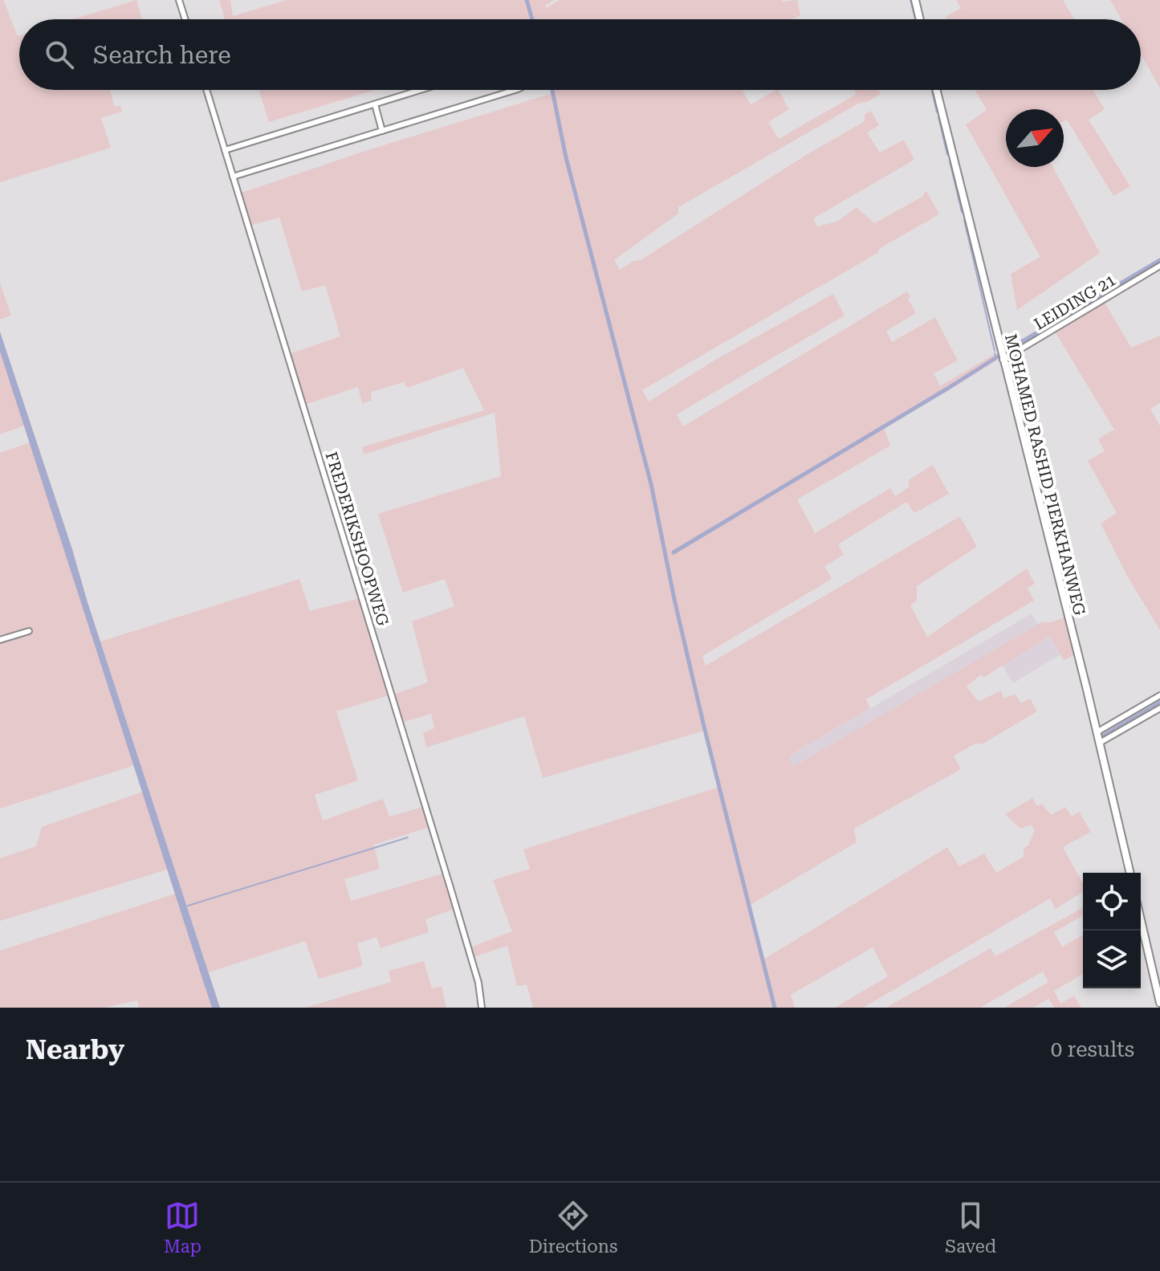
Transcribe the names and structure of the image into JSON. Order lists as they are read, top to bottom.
{
  "streets": {
    "street": ["LEIDING 21", "MOHAMED RASHID PIERKHANWEG", "FREDERIKSHOOPWEG"]
  },
  "crossings": [
    ["LEIDING 21", "MOHAMED RASHID PIERKHANWEG"]
  ],
  "north": "top right",
  "page": {
    "search": "Search here",
    "heading": ["Nearby", "0 results"],
    "nav": ["Map", "Directions", "Saved"]
  }
}
